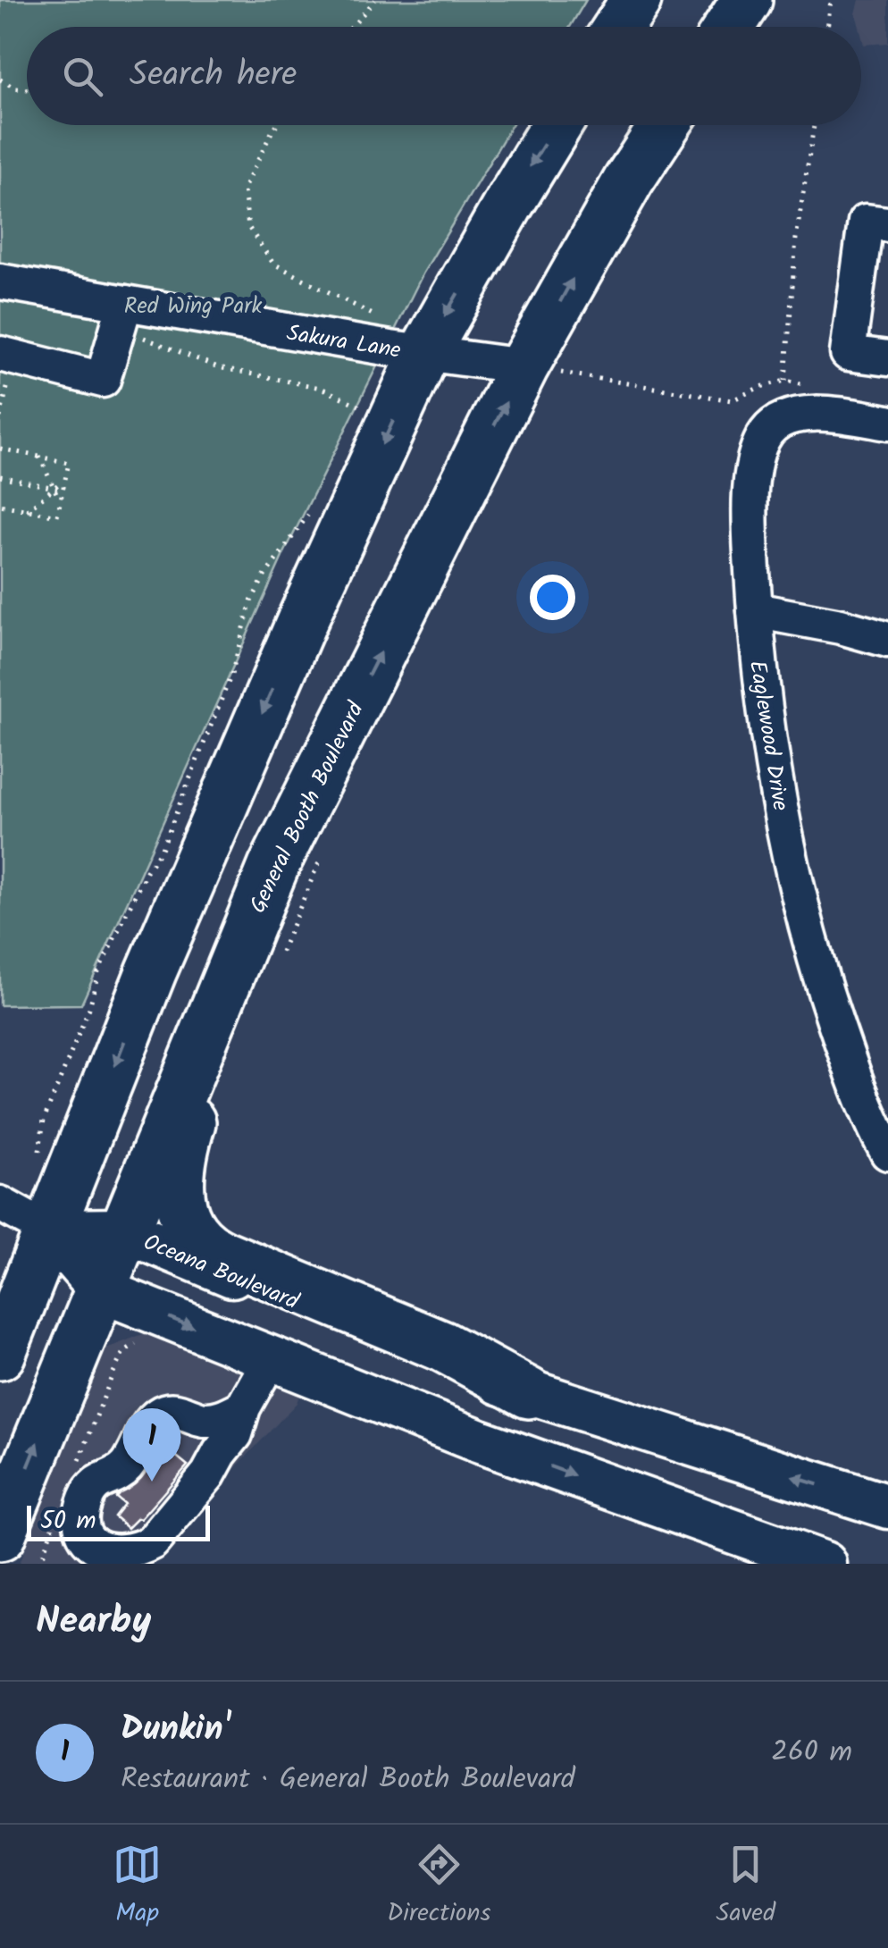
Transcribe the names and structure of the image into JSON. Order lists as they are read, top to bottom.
{
  "streets": {
    "highway": ["General Booth Boulevard"],
    "main road": ["Oceana Boulevard"],
    "street": ["Sakura Lane", "Eaglewood Drive"]
  },
  "crossings": [
    ["Sakura Lane", "General Booth Boulevard"],
    ["General Booth Boulevard", "Oceana Boulevard"]
  ],
  "parks": ["Red Wing Park"],
  "scale_bar": "50 m",
  "page": {
    "search": "Search here",
    "pins": "1",
    "scale": "50 m",
    "heading": "Nearby",
    "list": [
      {
        "mark": "1",
        "name": "Dunkin'",
        "note": "Restaurant · General Booth Boulevard",
        "value": "260 m"
      }
    ],
    "nav": ["Map", "Directions", "Saved"]
  }
}
